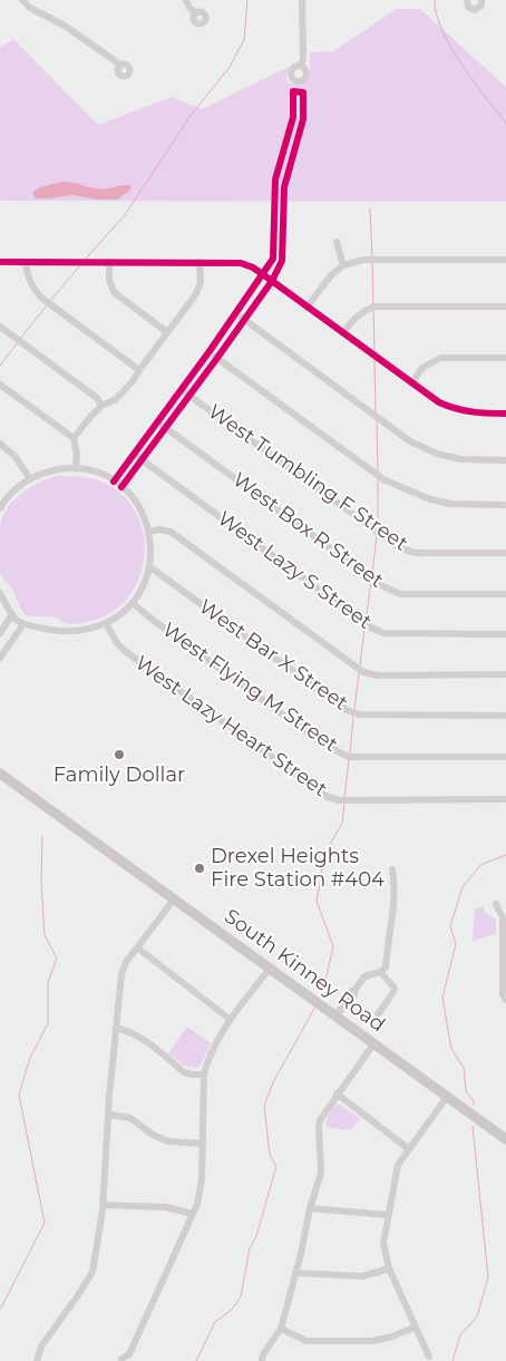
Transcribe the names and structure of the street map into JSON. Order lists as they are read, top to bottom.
{
  "streets": {
    "main road": ["South Kinney Road"],
    "street": [
      "West Tumbling F Street",
      "West Box R Street",
      "West Lazy S Street",
      "West Bar X Street",
      "West Flying M Street",
      "West Lazy Heart Street"
    ]
  },
  "places": ["Family Dollar", "Drexel Heights Fire Station #404"]
}
